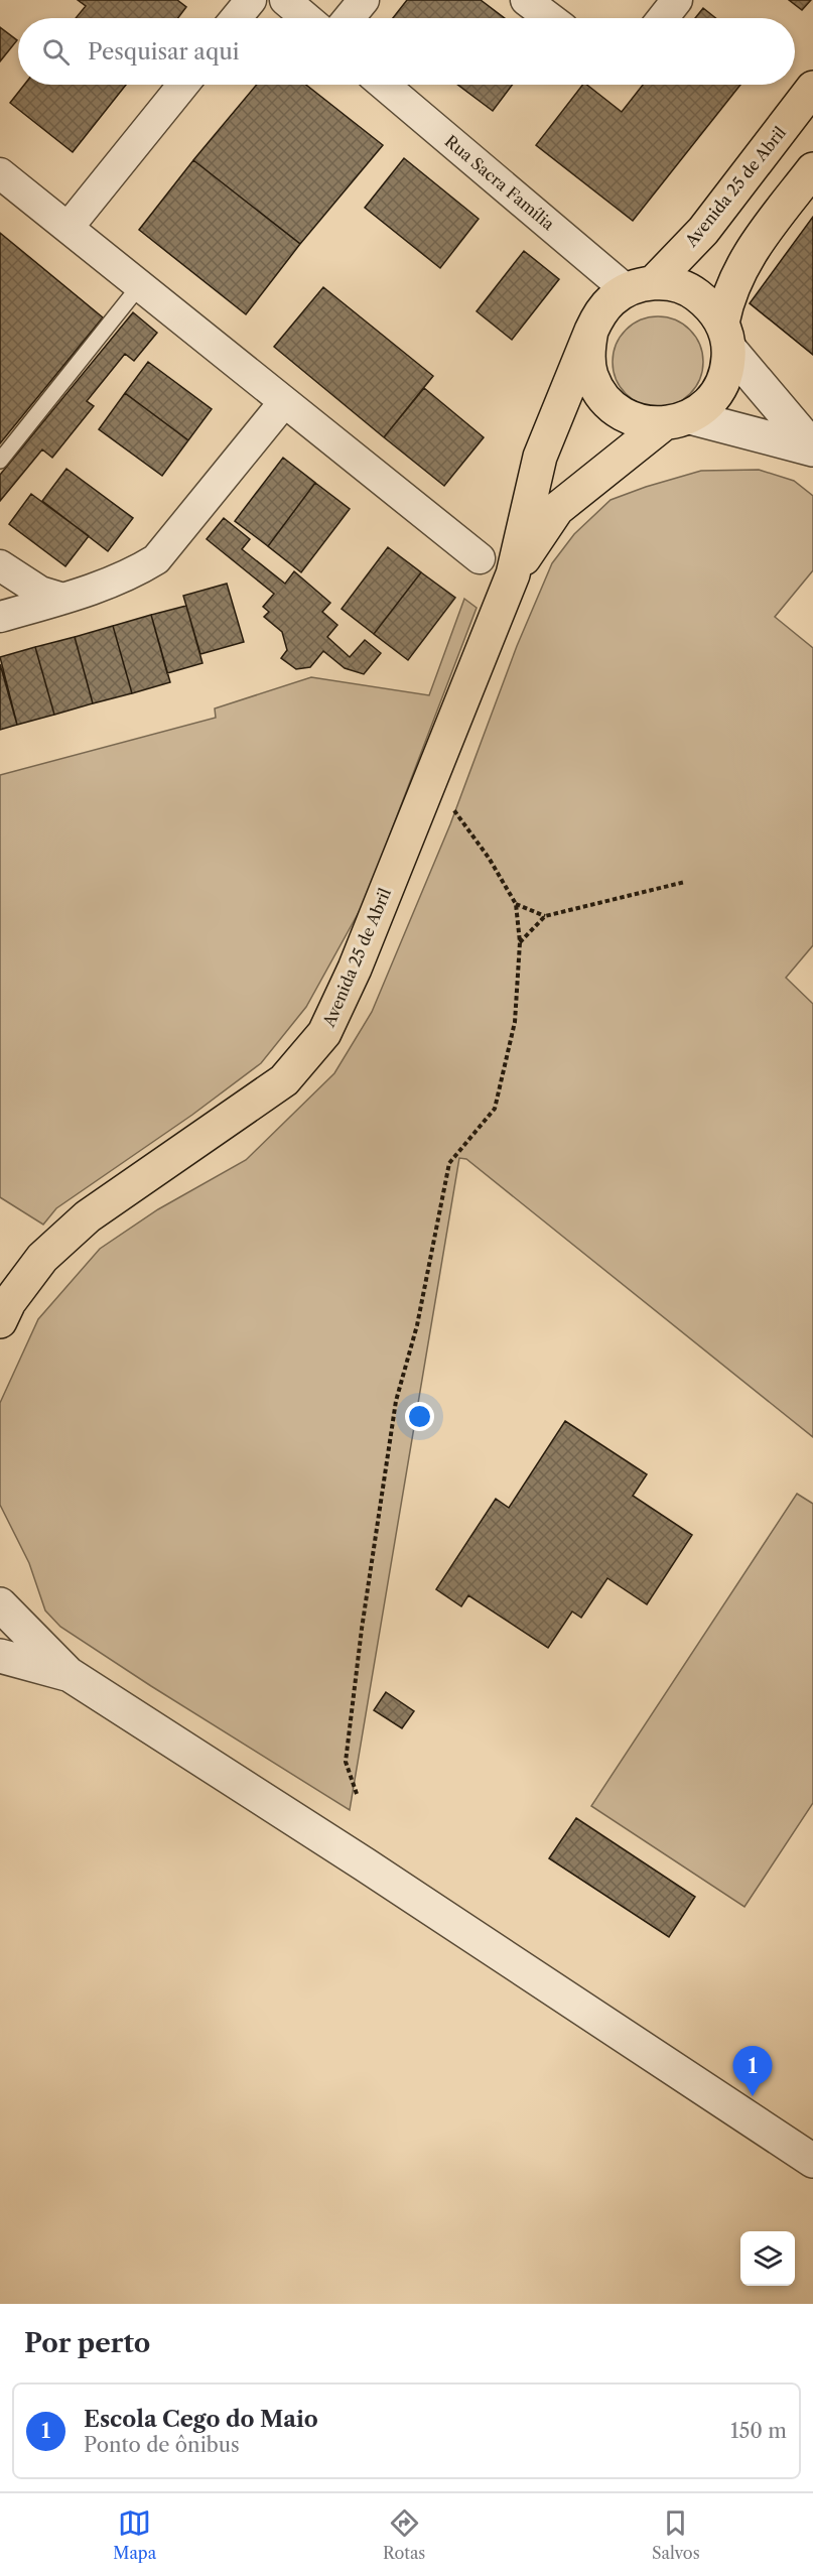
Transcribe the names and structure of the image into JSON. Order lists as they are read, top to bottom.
{
  "streets": {
    "main road": ["Avenida 25 de Abril"],
    "street": ["Rua Sacra Família"]
  },
  "crossings": [
    ["Rua Sacra Família", "Avenida 25 de Abril"]
  ],
  "page": {
    "search": "Pesquisar aqui",
    "pins": "1",
    "heading": "Por perto",
    "list": [
      {
        "mark": "1",
        "name": "Escola Cego do Maio",
        "note": "Ponto de ônibus",
        "value": "150 m"
      }
    ],
    "nav": ["Mapa", "Rotas", "Salvos"]
  }
}
